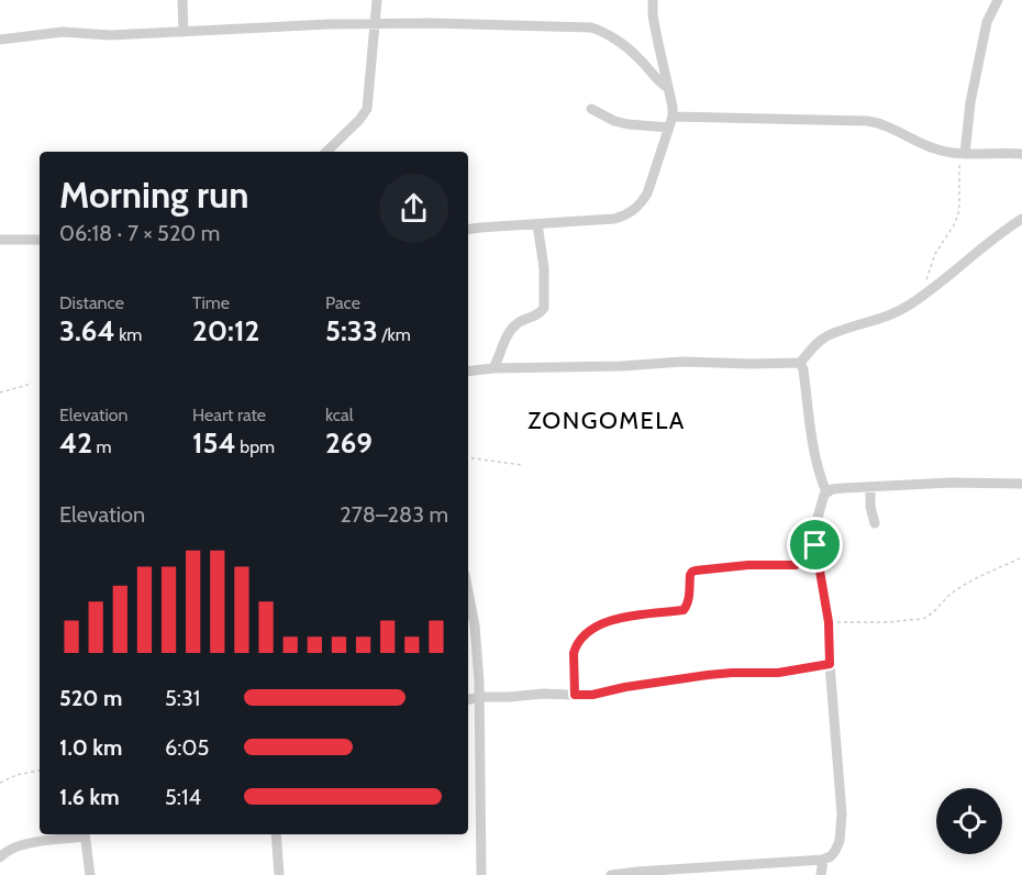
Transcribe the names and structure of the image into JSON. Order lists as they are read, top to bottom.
{
  "districts": ["ZONGOMELA"],
  "page": {
    "heading": ["Morning run", "06:18 · 7 × 520 m"],
    "stats": [
      ["Distance", "3.64 km"],
      ["Time", "20:12"],
      ["Pace", "5:33 /km"],
      ["Elevation", "42 m"],
      ["Heart rate", "154 bpm"],
      ["kcal", "269"]
    ],
    "chart": ["Elevation", "278–283 m"],
    "list": [
      {
        "name": "520 m",
        "note": "5:31"
      },
      {
        "name": "1.0 km",
        "note": "6:05"
      },
      {
        "name": "1.6 km",
        "note": "5:14"
      }
    ]
  }
}
